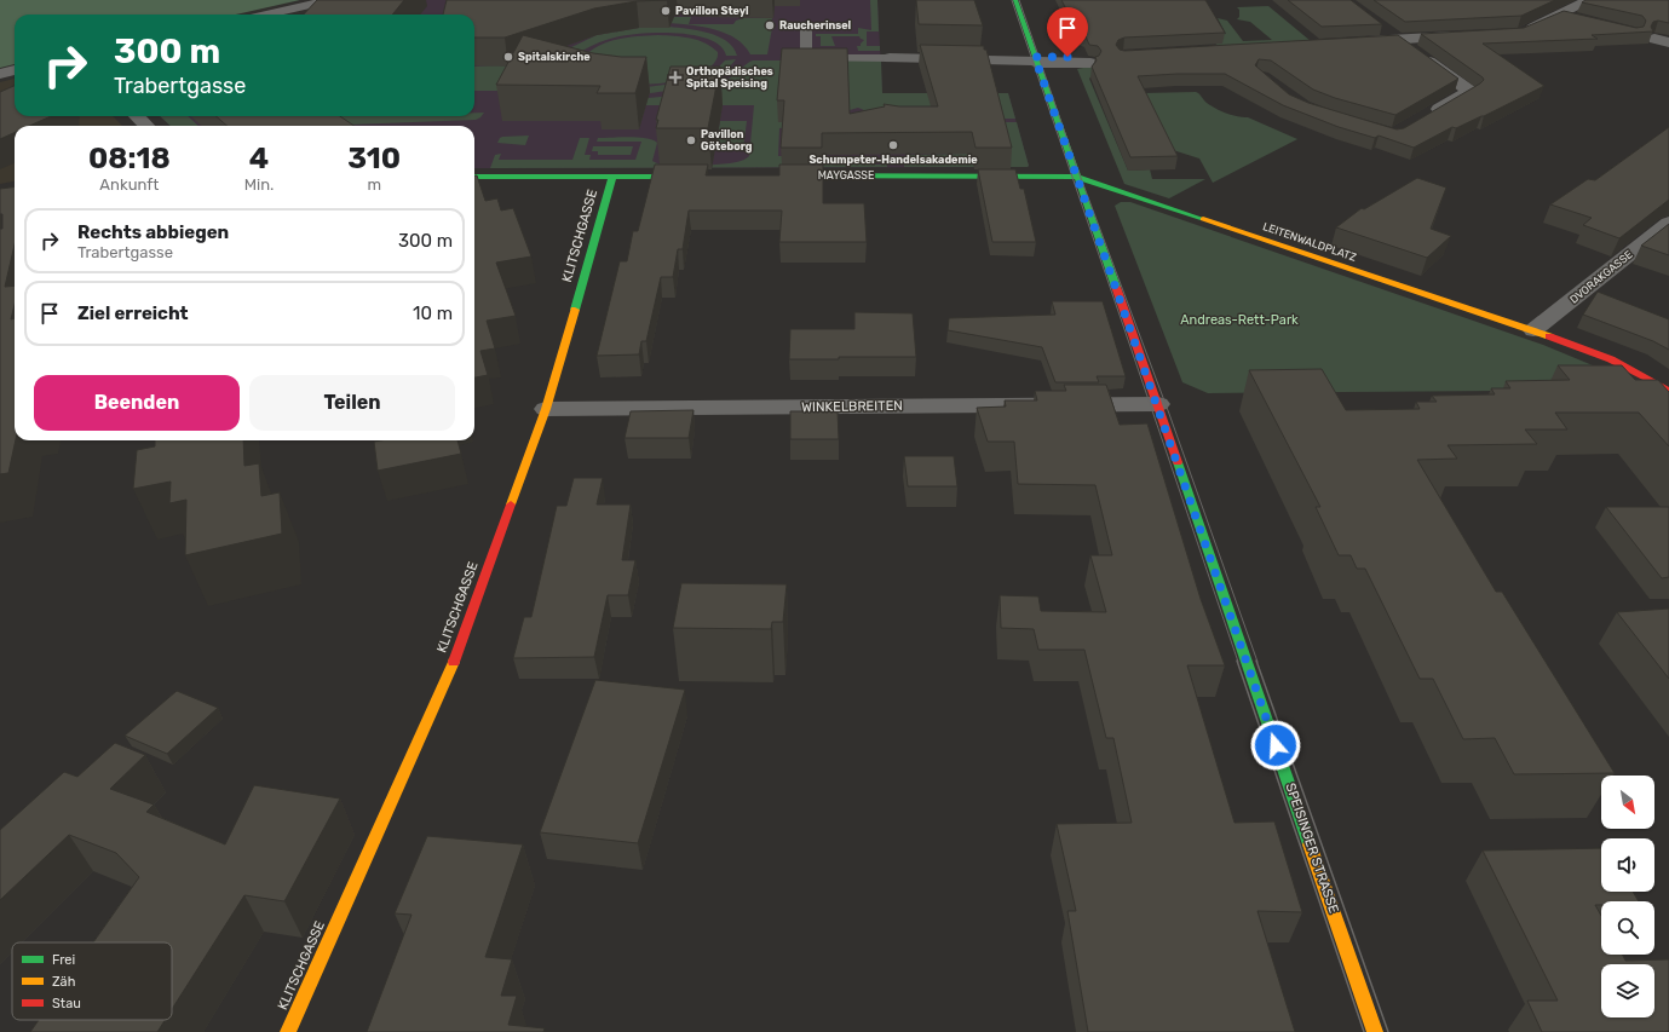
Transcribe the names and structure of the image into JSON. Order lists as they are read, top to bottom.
{
  "streets": {
    "street": [
      "MAYGASSE",
      "KLITSCHGASSE",
      "LEITENWALDPLATZ",
      "DVORAKGASSE",
      "WINKELBREITEN",
      "SPEISINGER STRASSE"
    ]
  },
  "crossings": [
    ["MAYGASSE", "LEITENWALDPLATZ"],
    ["MAYGASSE", "SPEISINGER STRASSE"],
    ["KLITSCHGASSE", "WINKELBREITEN"],
    ["LEITENWALDPLATZ", "DVORAKGASSE"],
    ["LEITENWALDPLATZ", "SPEISINGER STRASSE"],
    ["WINKELBREITEN", "SPEISINGER STRASSE"]
  ],
  "parks": ["Andreas-Rett-Park"],
  "places": {
    "other": [
      "Pavillon Steyl",
      "Raucherinsel",
      "Spitalskirche",
      "Pavillon Göteborg",
      "Schumpeter-Handelsakademie"
    ],
    "health": ["Orthopädisches Spital Speising"]
  },
  "legend": ["Frei", "Zäh", "Stau"],
  "north": "bottom right",
  "page": {
    "turn": ["300 m", "Trabertgasse"],
    "eta": [
      "08:18",
      "Ankunft",
      "4",
      "Min.",
      "310",
      "m"
    ],
    "list": [
      {
        "name": "Rechts abbiegen",
        "note": "Trabertgasse",
        "value": "300 m"
      },
      {
        "name": "Ziel erreicht",
        "value": "10 m"
      }
    ],
    "buttons": ["Beenden", "Teilen"]
  }
}
